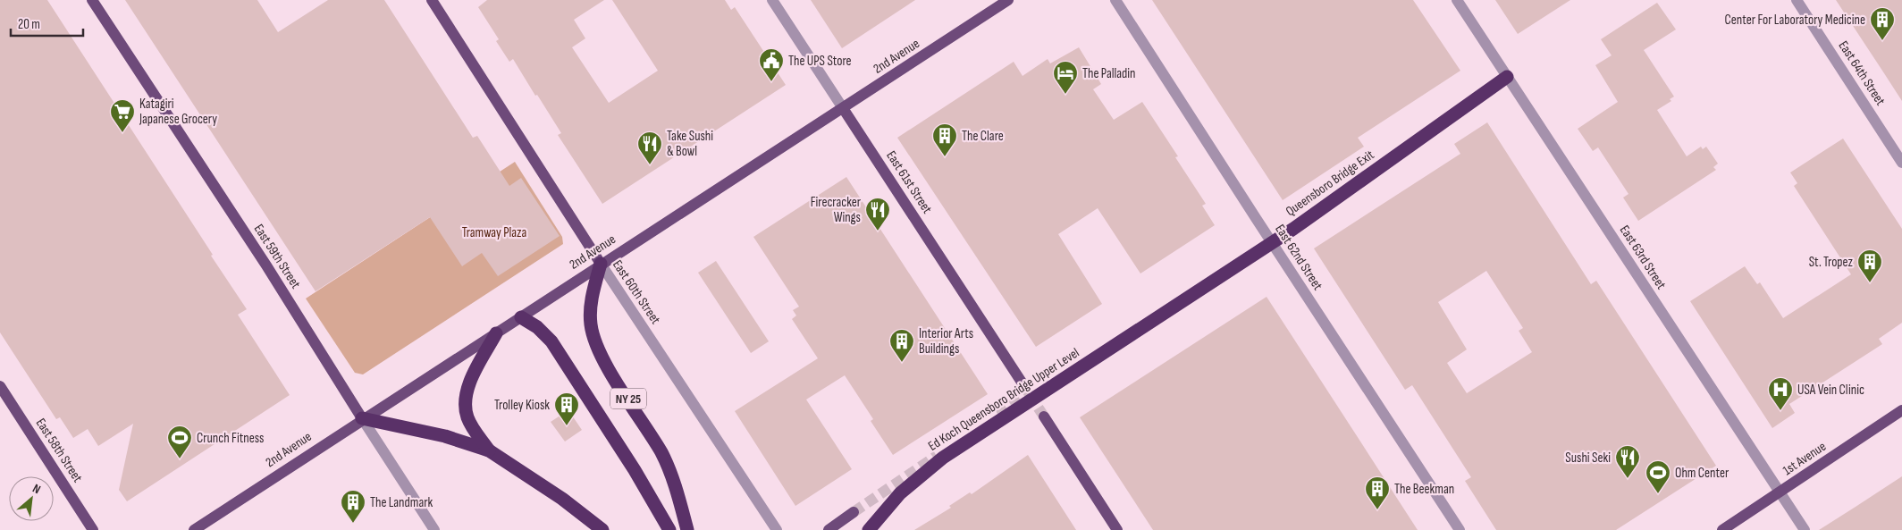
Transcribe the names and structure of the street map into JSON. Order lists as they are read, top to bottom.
{
  "streets": {
    "highway": ["Queensboro Bridge Exit", "NY 25", "Ed Koch Queensboro Bridge Upper Level"],
    "main road": [
      "2nd Avenue",
      "East 61st Street",
      "East 59th Street",
      "East 60th Street",
      "East 58th Street",
      "1st Avenue"
    ],
    "street": ["East 64th Street", "East 62nd Street", "East 63rd Street"]
  },
  "crossings": [
    ["2nd Avenue", "East 61st Street"],
    ["2nd Avenue", "East 59th Street"],
    ["2nd Avenue", "East 60th Street"],
    ["2nd Avenue", "NY 25"],
    ["Queensboro Bridge Exit", "East 62nd Street"],
    ["Queensboro Bridge Exit", "East 63rd Street"],
    ["Queensboro Bridge Exit", "Ed Koch Queensboro Bridge Upper Level"],
    ["East 63rd Street", "1st Avenue"],
    ["East 60th Street", "NY 25"]
  ],
  "parks": ["Tramway Plaza"],
  "places": {
    "building": [
      "Center For Laboratory Medicine",
      "The Clare",
      "St. Tropez",
      "Interior Arts Buildings",
      "Trolley Kiosk",
      "The Beekman",
      "The Landmark"
    ],
    "public building": ["The UPS Store"],
    "hotel": ["The Palladin"],
    "supermarket": ["Katagiri Japanese Grocery"],
    "restaurant": ["Take Sushi & Bowl", "Firecracker Wings", "Sushi Seki"],
    "hospital": ["USA Vein Clinic"],
    "sports": ["Crunch Fitness", "Ohm Center"]
  },
  "scale_bar": "20 m",
  "north": "top right"
}
